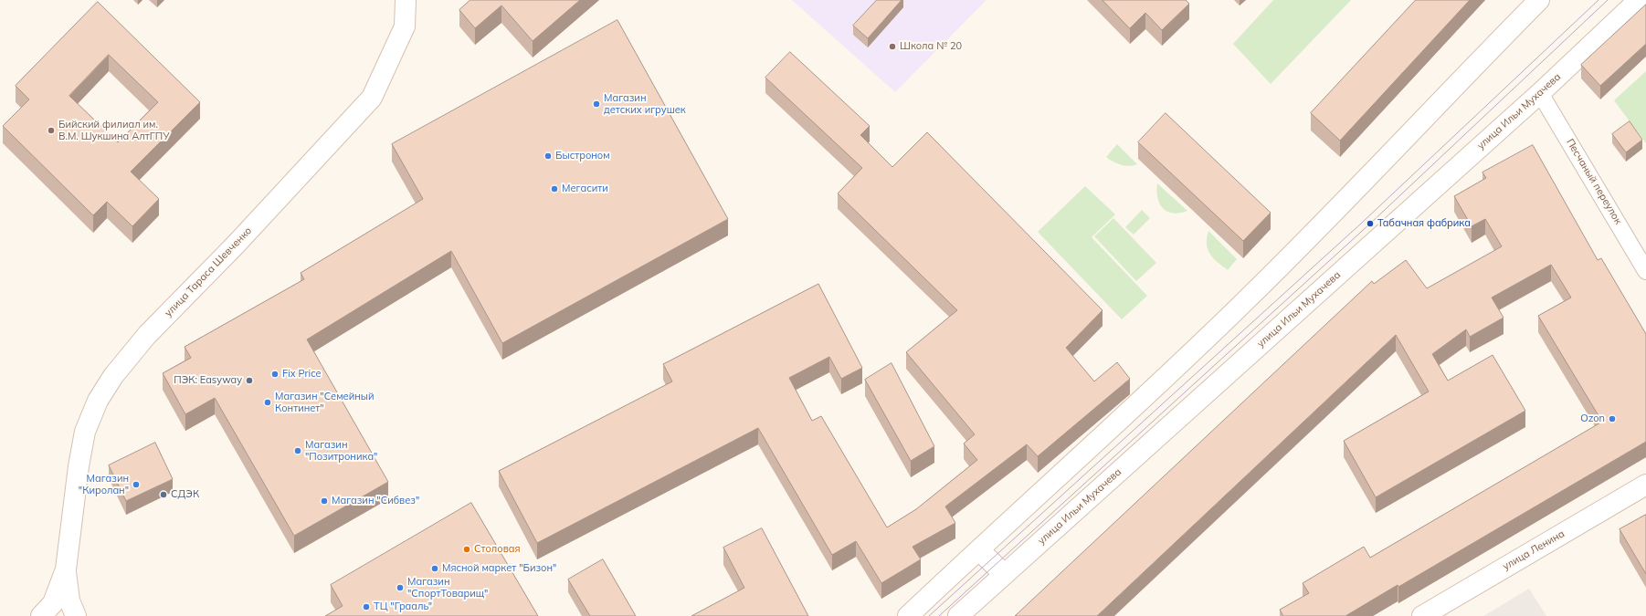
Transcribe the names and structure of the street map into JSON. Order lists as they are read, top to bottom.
{
  "streets": {
    "main road": ["улица Ильи Мухачева", "улица Тараса Шевченко", "улица Ленина"],
    "street": ["Песчаный переулок"]
  },
  "crossings": [
    ["улица Ильи Мухачева", "Песчаный переулок"]
  ],
  "places": [
    "Школа № 20",
    "Магазин детских игрушек",
    "Бийский филиал им. В.М. Шукшина АлтГПУ",
    "Быстроном",
    "Мегасити",
    "Табачная фабрика",
    "Fix Price",
    "ПЭК: Easyway",
    "Магазин \"Семейный Континет\"",
    "Ozon",
    "Магазин \"Позитроника\"",
    "Магазин \"Киролан\"",
    "СДЭК",
    "Магазин \"Сибвез\"",
    "Столовая",
    "Мясной маркет \"Бизон\"",
    "Магазин \"СпортТоварищ\"",
    "ТЦ \"Грааль\""
  ]
}
